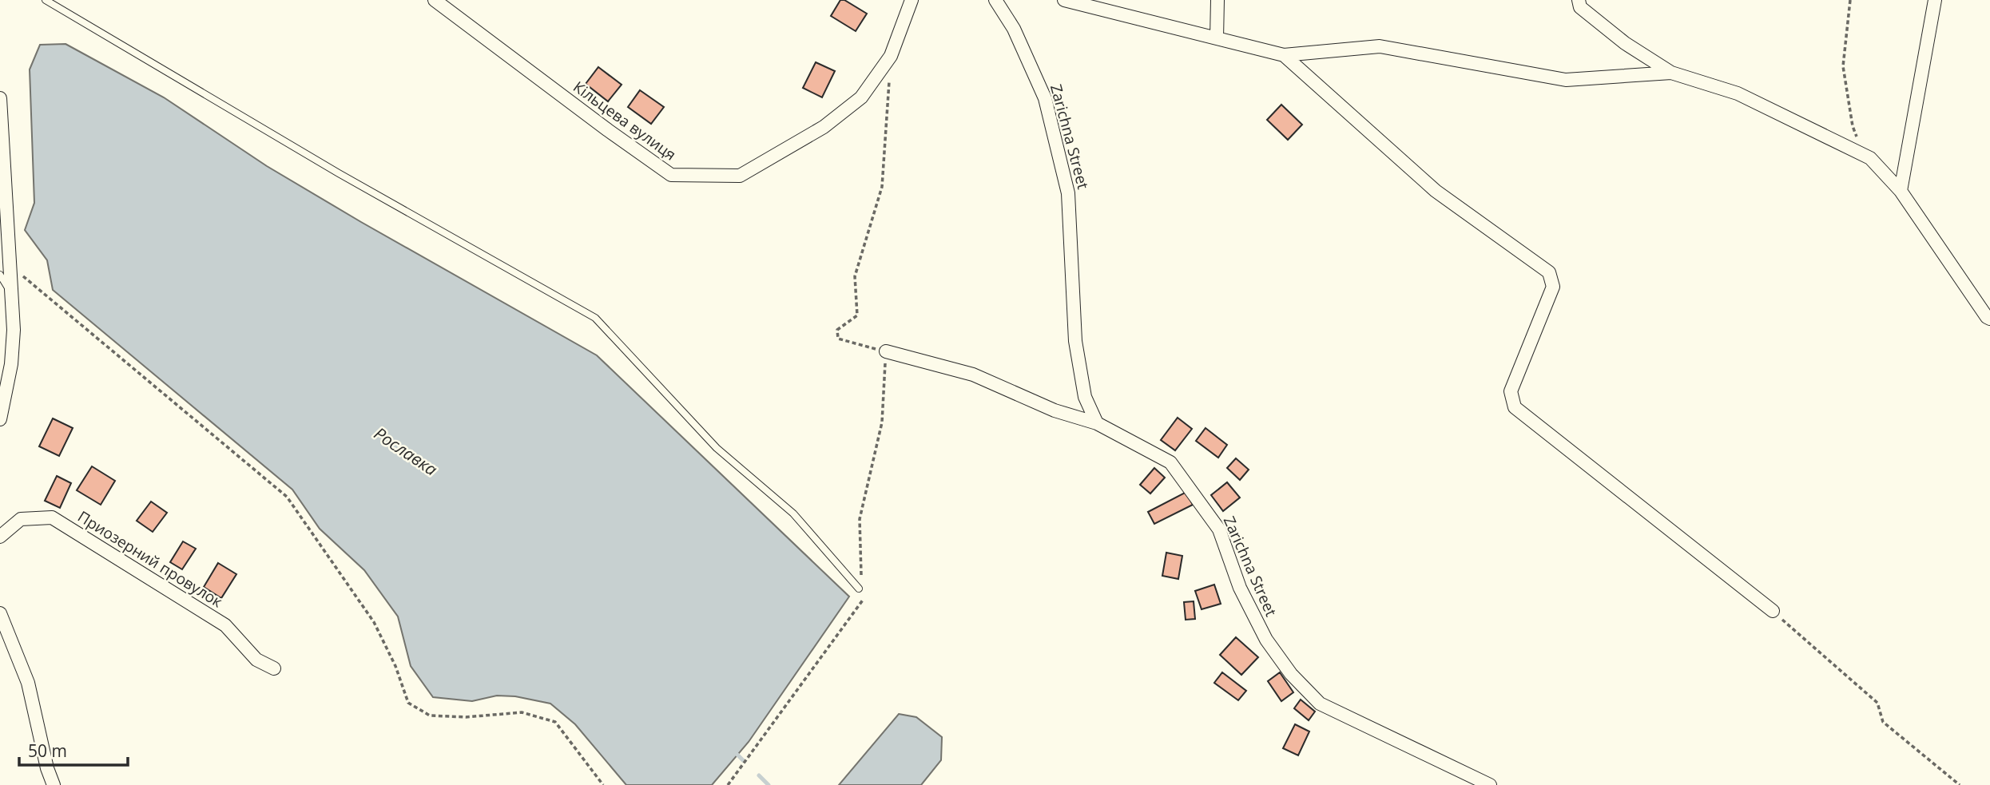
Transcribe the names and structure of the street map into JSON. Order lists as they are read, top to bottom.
{
  "streets": {
    "street": ["Кільцева вулиця", "Zarichna Street", "Приозерний провулок"]
  },
  "water": ["Рославка"],
  "scale_bar": "50 m"
}
